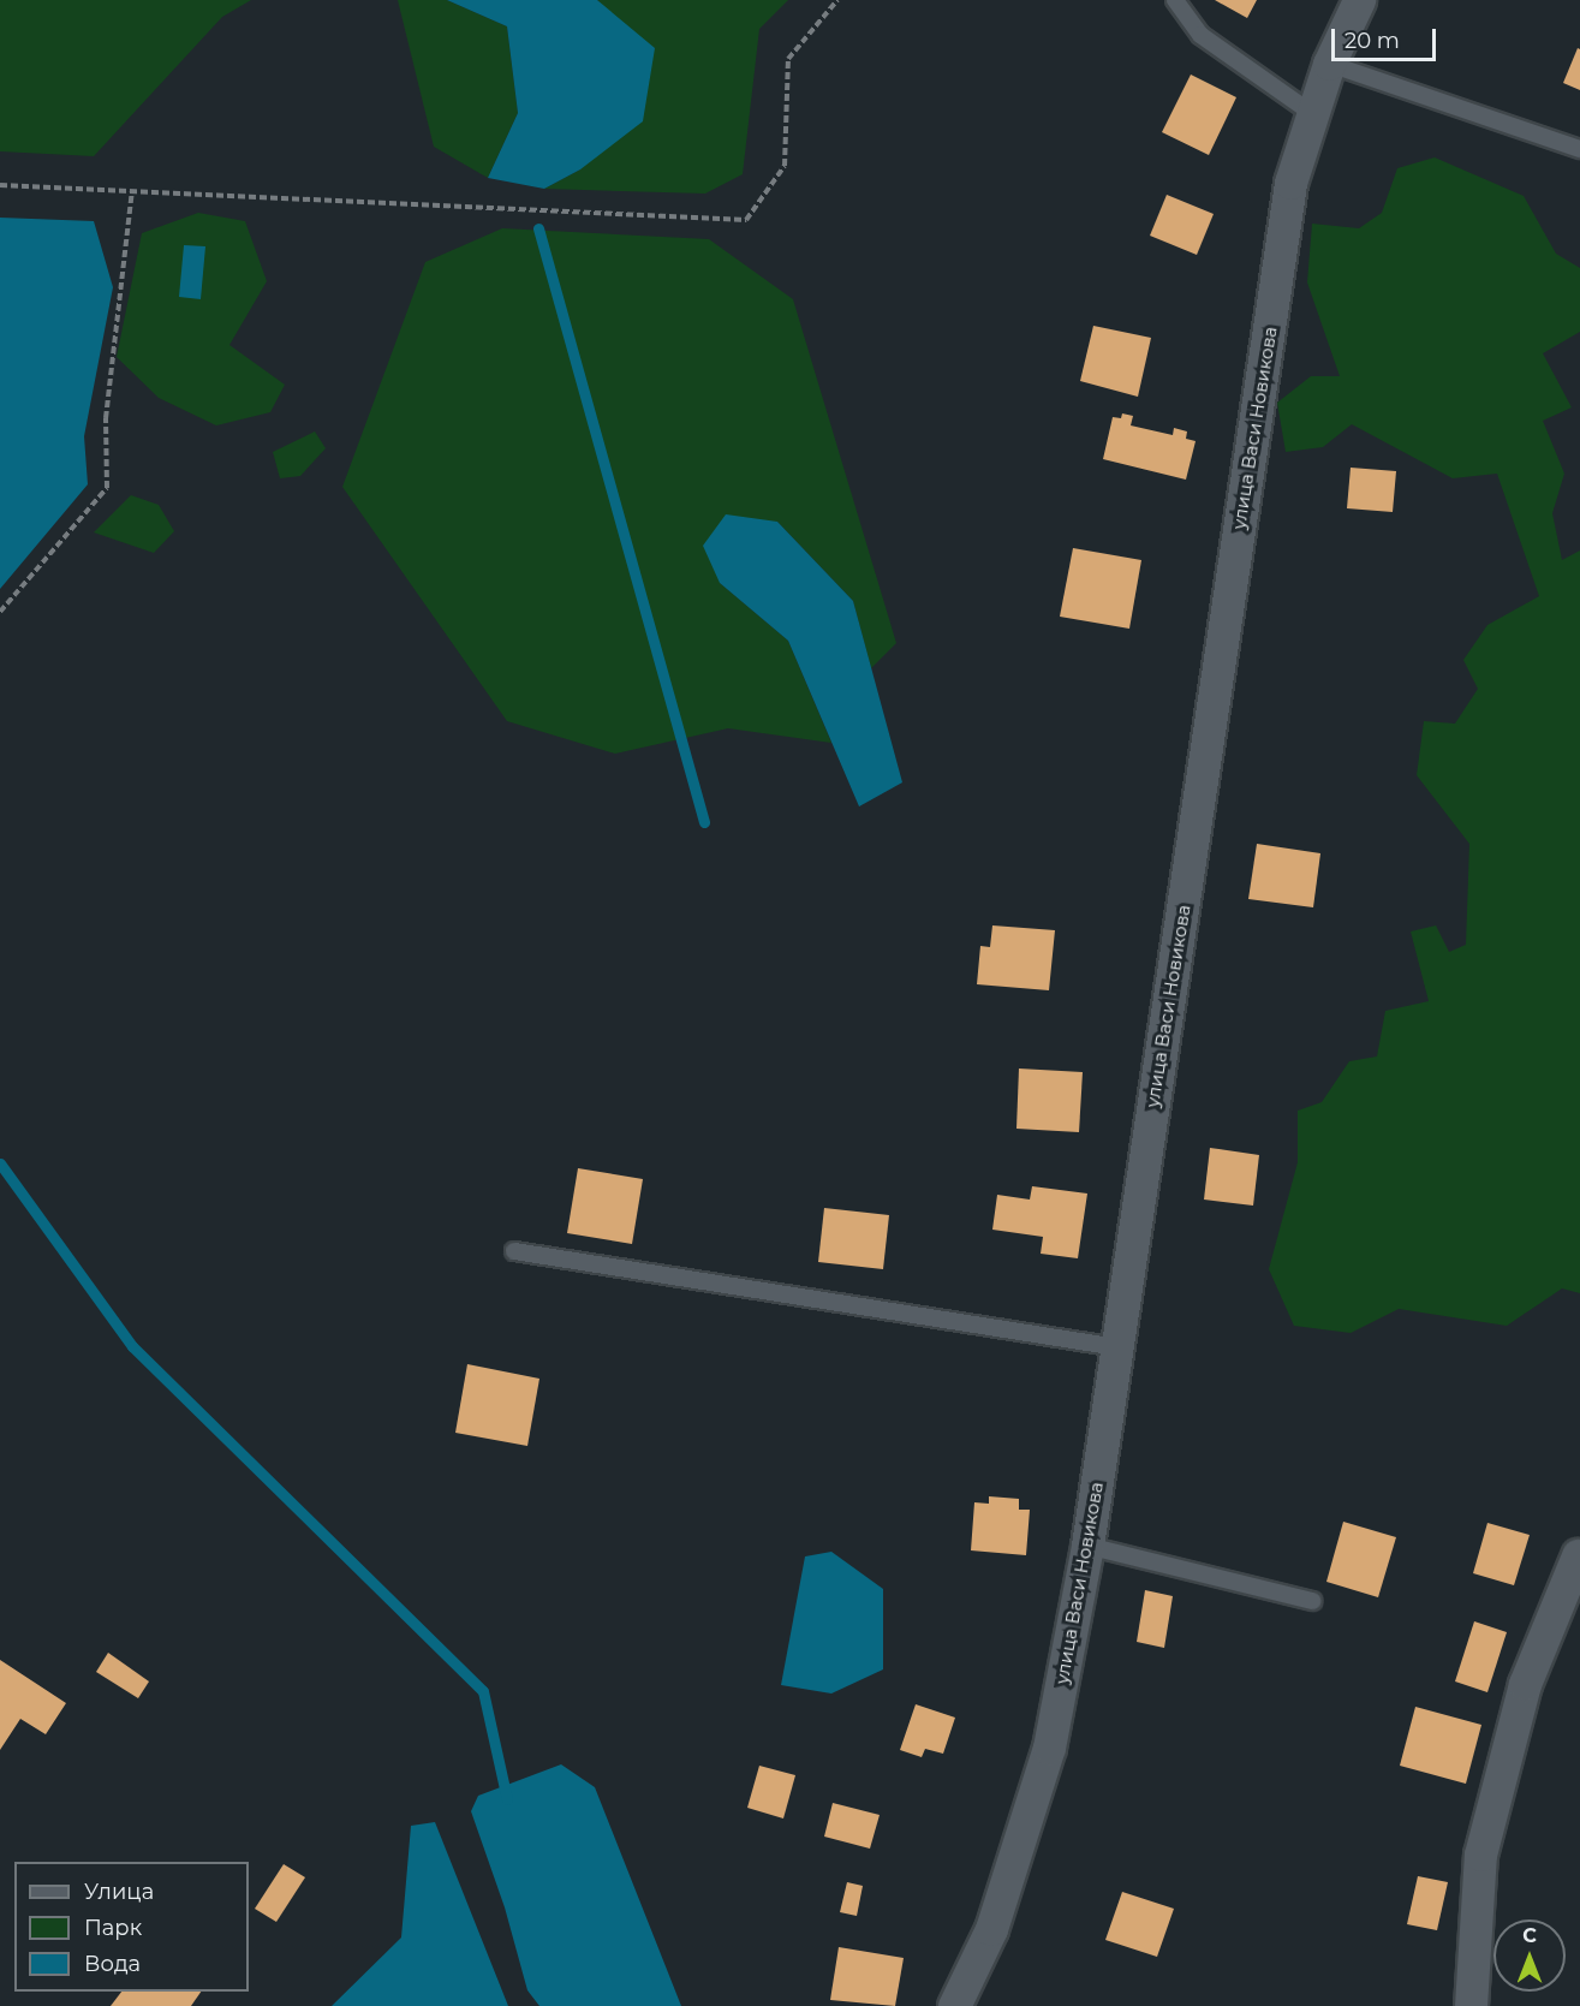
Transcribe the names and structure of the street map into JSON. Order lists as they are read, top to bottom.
{
  "streets": {
    "street": ["улица Васи Новикова"]
  },
  "legend": ["Улица", "Парк", "Вода"],
  "scale_bar": "20 m",
  "north": "top"
}
